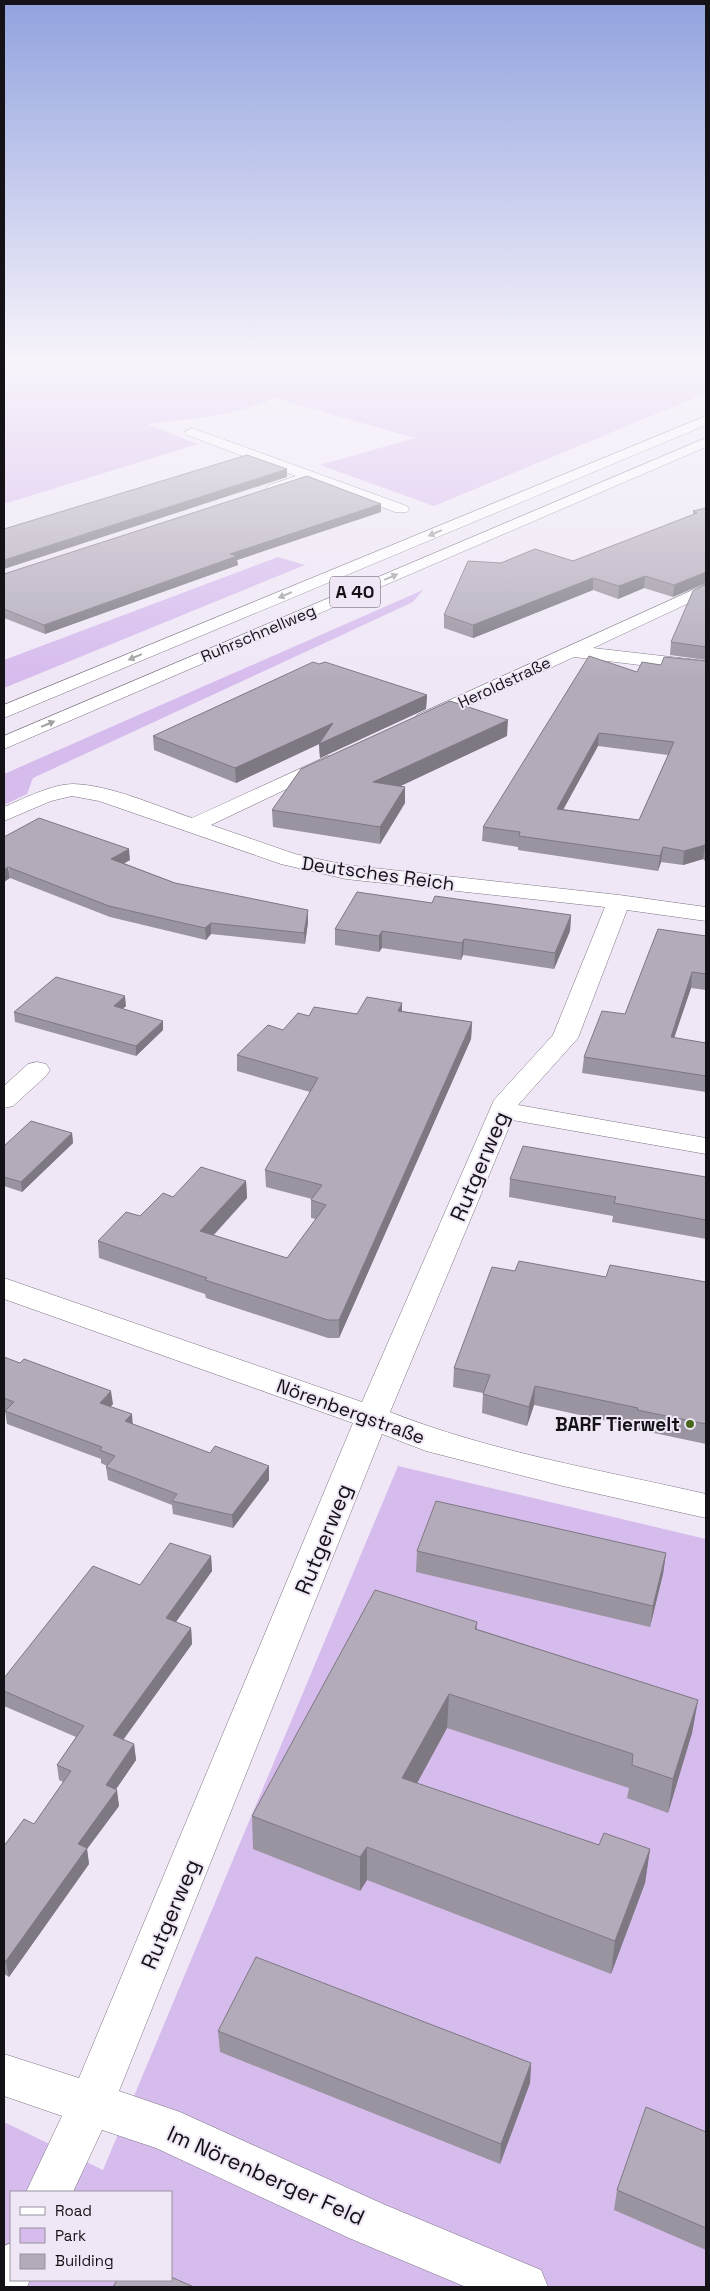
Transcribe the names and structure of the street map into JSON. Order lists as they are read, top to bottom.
{
  "streets": {
    "main road": [
      "A 40",
      "Ruhrschnellweg",
      "Heroldstraße",
      "Deutsches Reich",
      "Rutgerweg",
      "Nörenbergstraße",
      "Im Nörenberger Feld"
    ]
  },
  "crossings": [
    ["Deutsches Reich", "Rutgerweg"],
    ["Rutgerweg", "Nörenbergstraße"],
    ["Rutgerweg", "Im Nörenberger Feld"]
  ],
  "places": ["BARF Tierwelt"],
  "legend": ["Road", "Park", "Building"]
}
